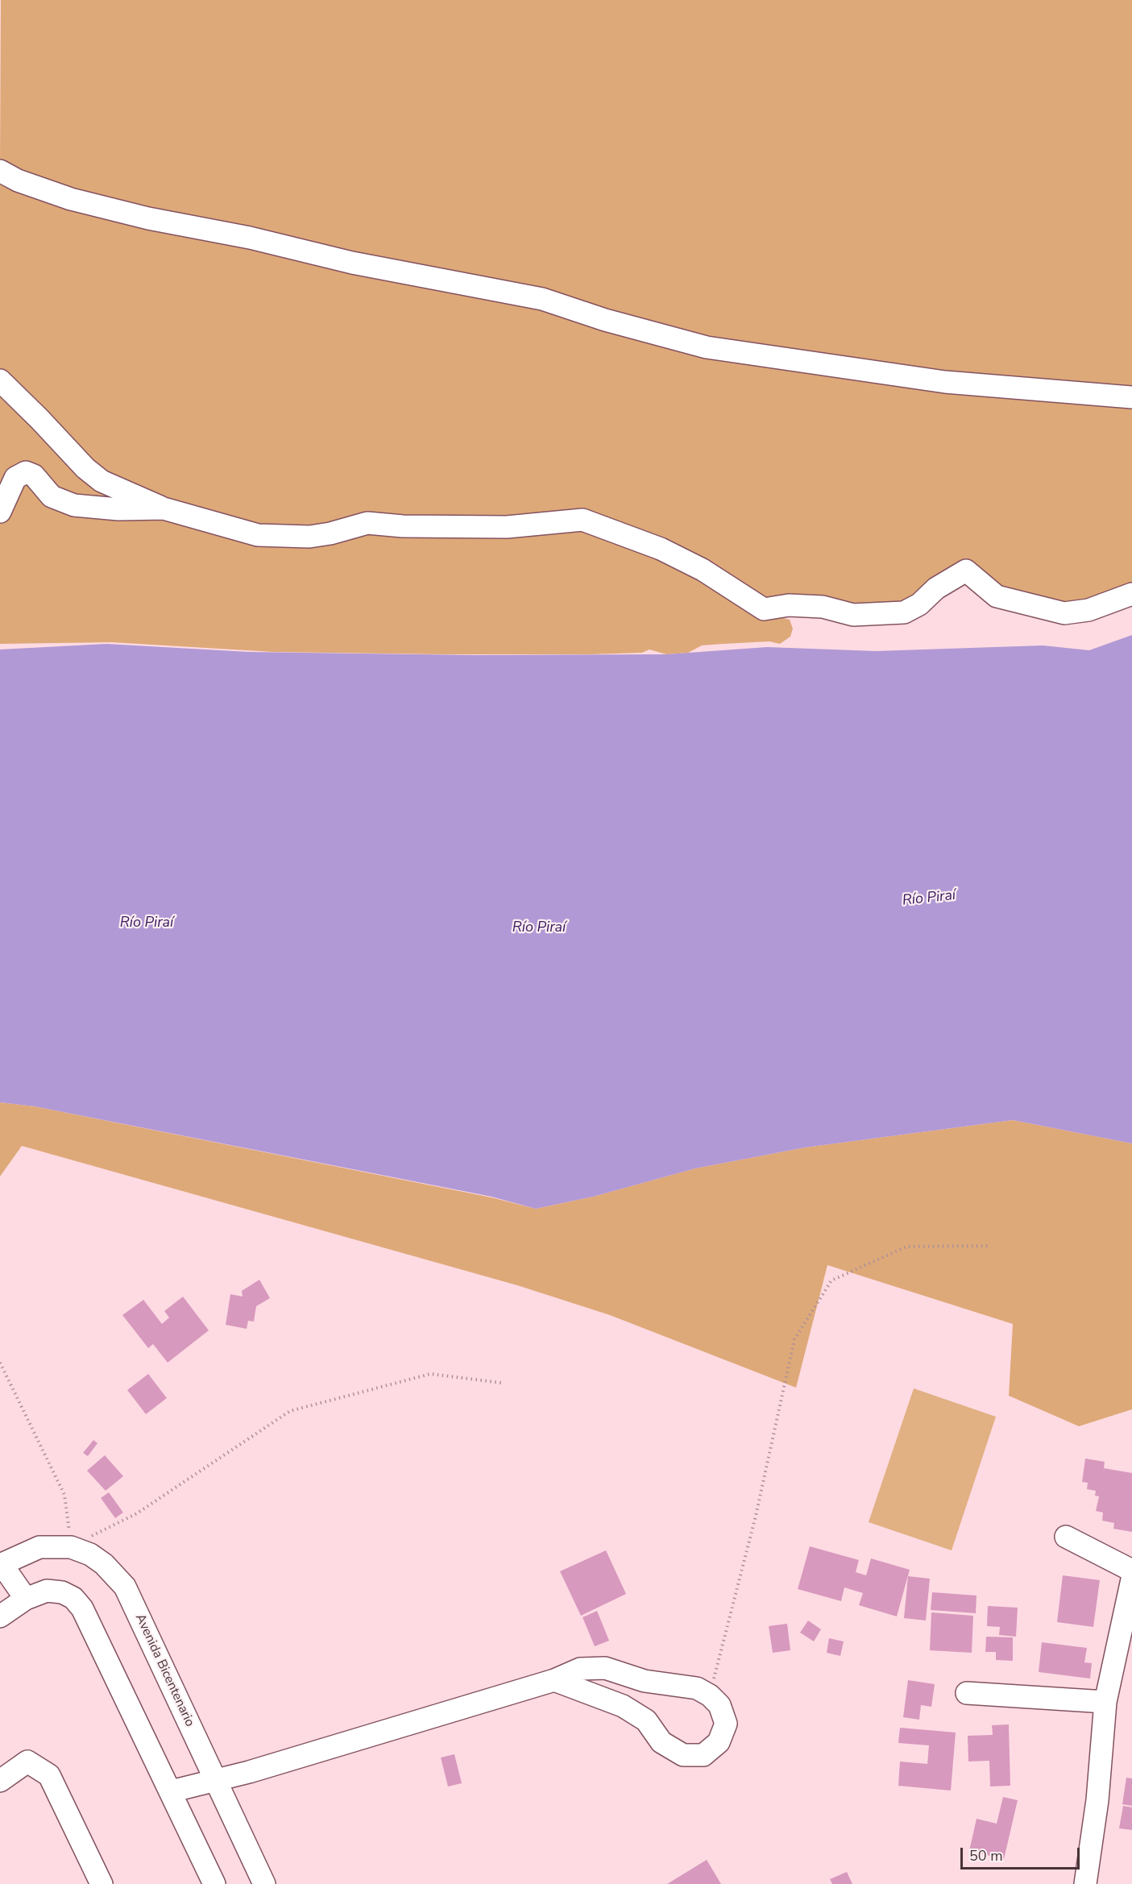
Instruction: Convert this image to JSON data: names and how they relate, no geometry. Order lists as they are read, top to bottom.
{
  "streets": {
    "street": ["Avenida Bicentenario"]
  },
  "water": ["Río Piraí"],
  "scale_bar": "50 m"
}
